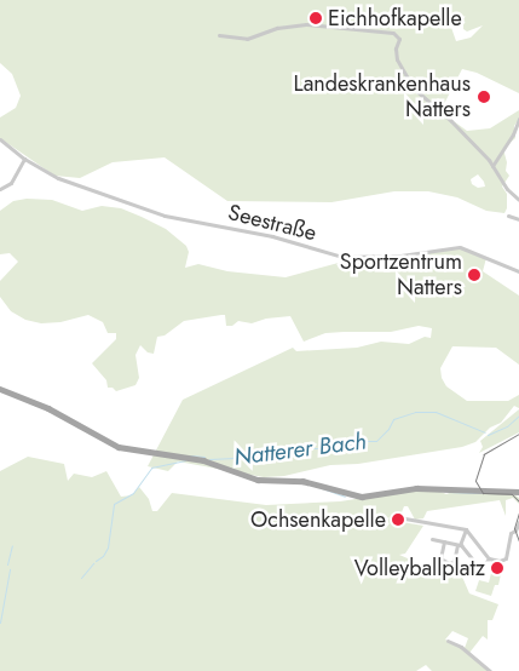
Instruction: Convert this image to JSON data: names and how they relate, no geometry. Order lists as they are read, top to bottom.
{
  "streets": {
    "street": ["Seestraße"]
  },
  "water": ["Natterer Bach"],
  "places": [
    "Eichhofkapelle",
    "Landeskrankenhaus Natters",
    "Sportzentrum Natters",
    "Ochsenkapelle",
    "Volleyballplatz"
  ]
}
